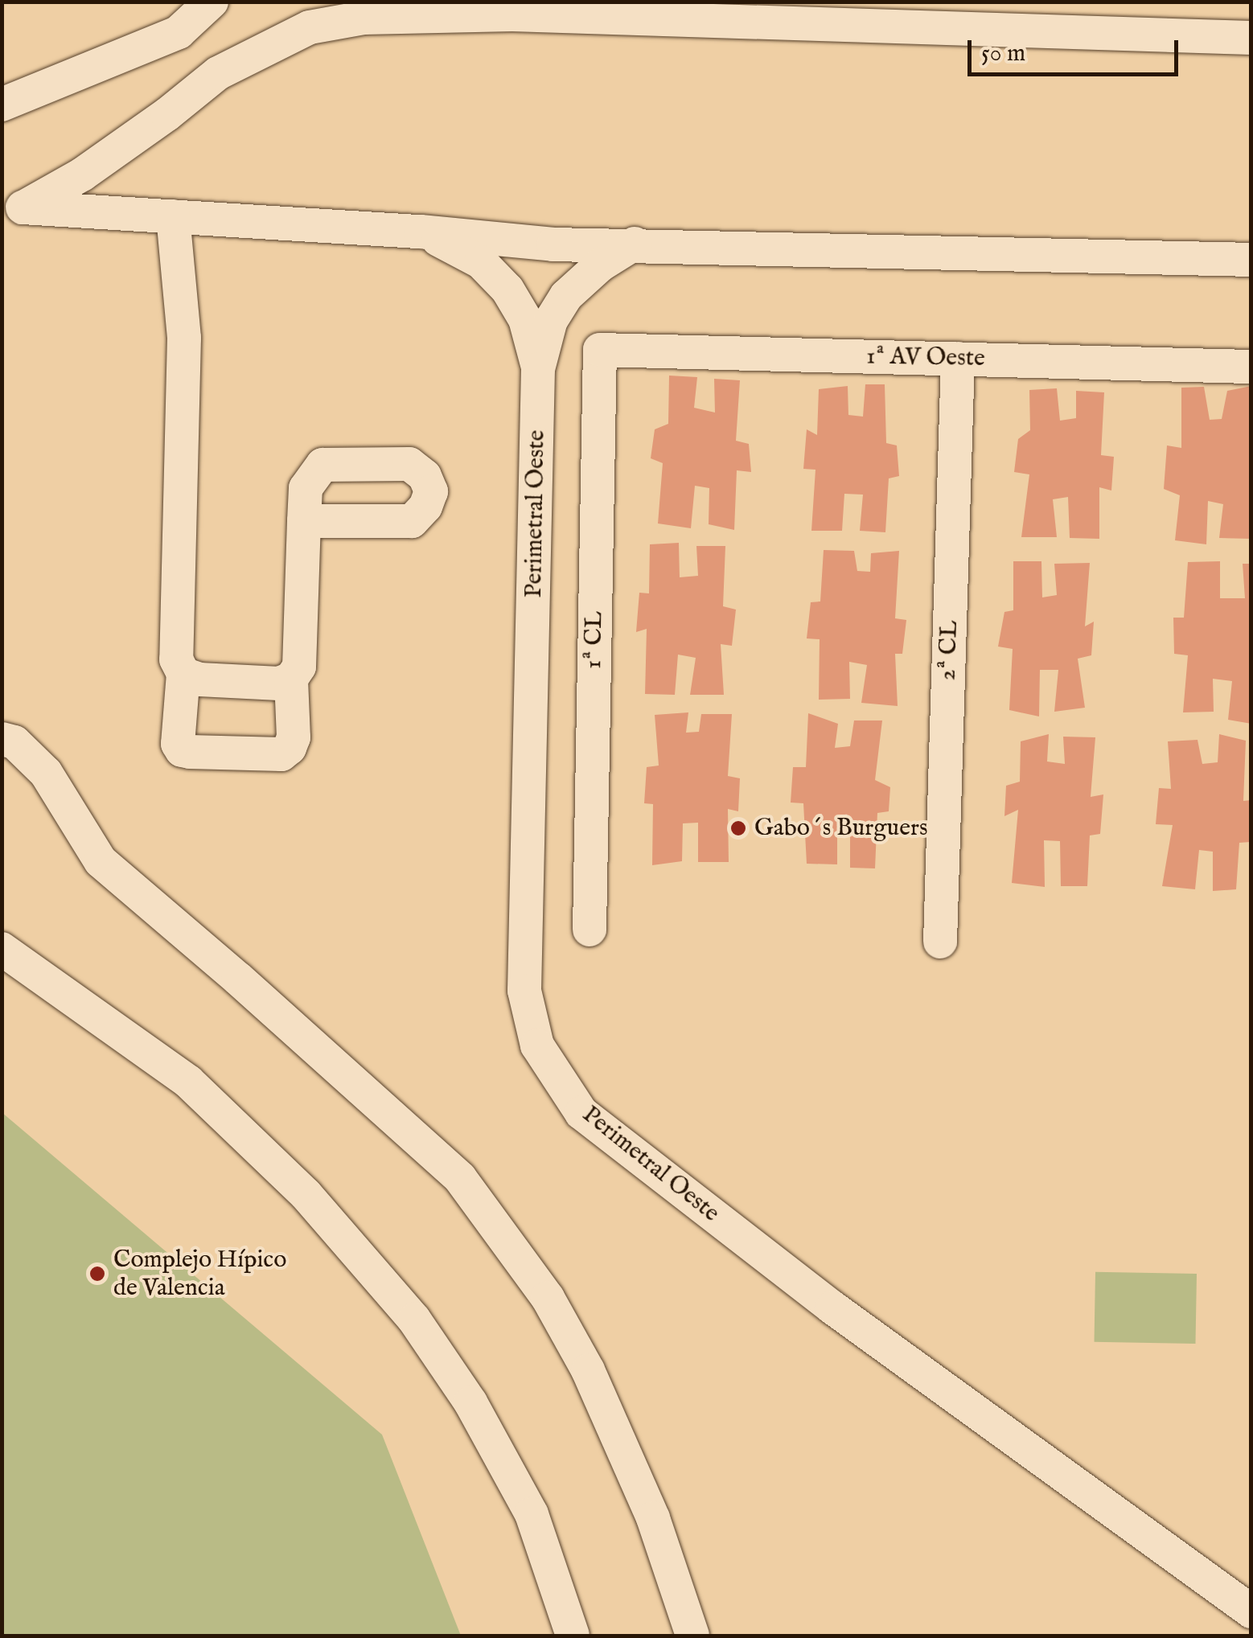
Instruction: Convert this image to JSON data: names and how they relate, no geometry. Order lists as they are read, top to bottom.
{
  "streets": {
    "street": [
      "1ª AV Oeste",
      "Perimetral Oeste",
      "1ª CL",
      "2ª CL"
    ]
  },
  "crossings": [
    ["1ª AV Oeste", "1ª CL"],
    ["1ª AV Oeste", "2ª CL"]
  ],
  "places": ["Gabo´s Burguers", "Complejo Hípico de Valencia"],
  "scale_bar": "50 m"
}
